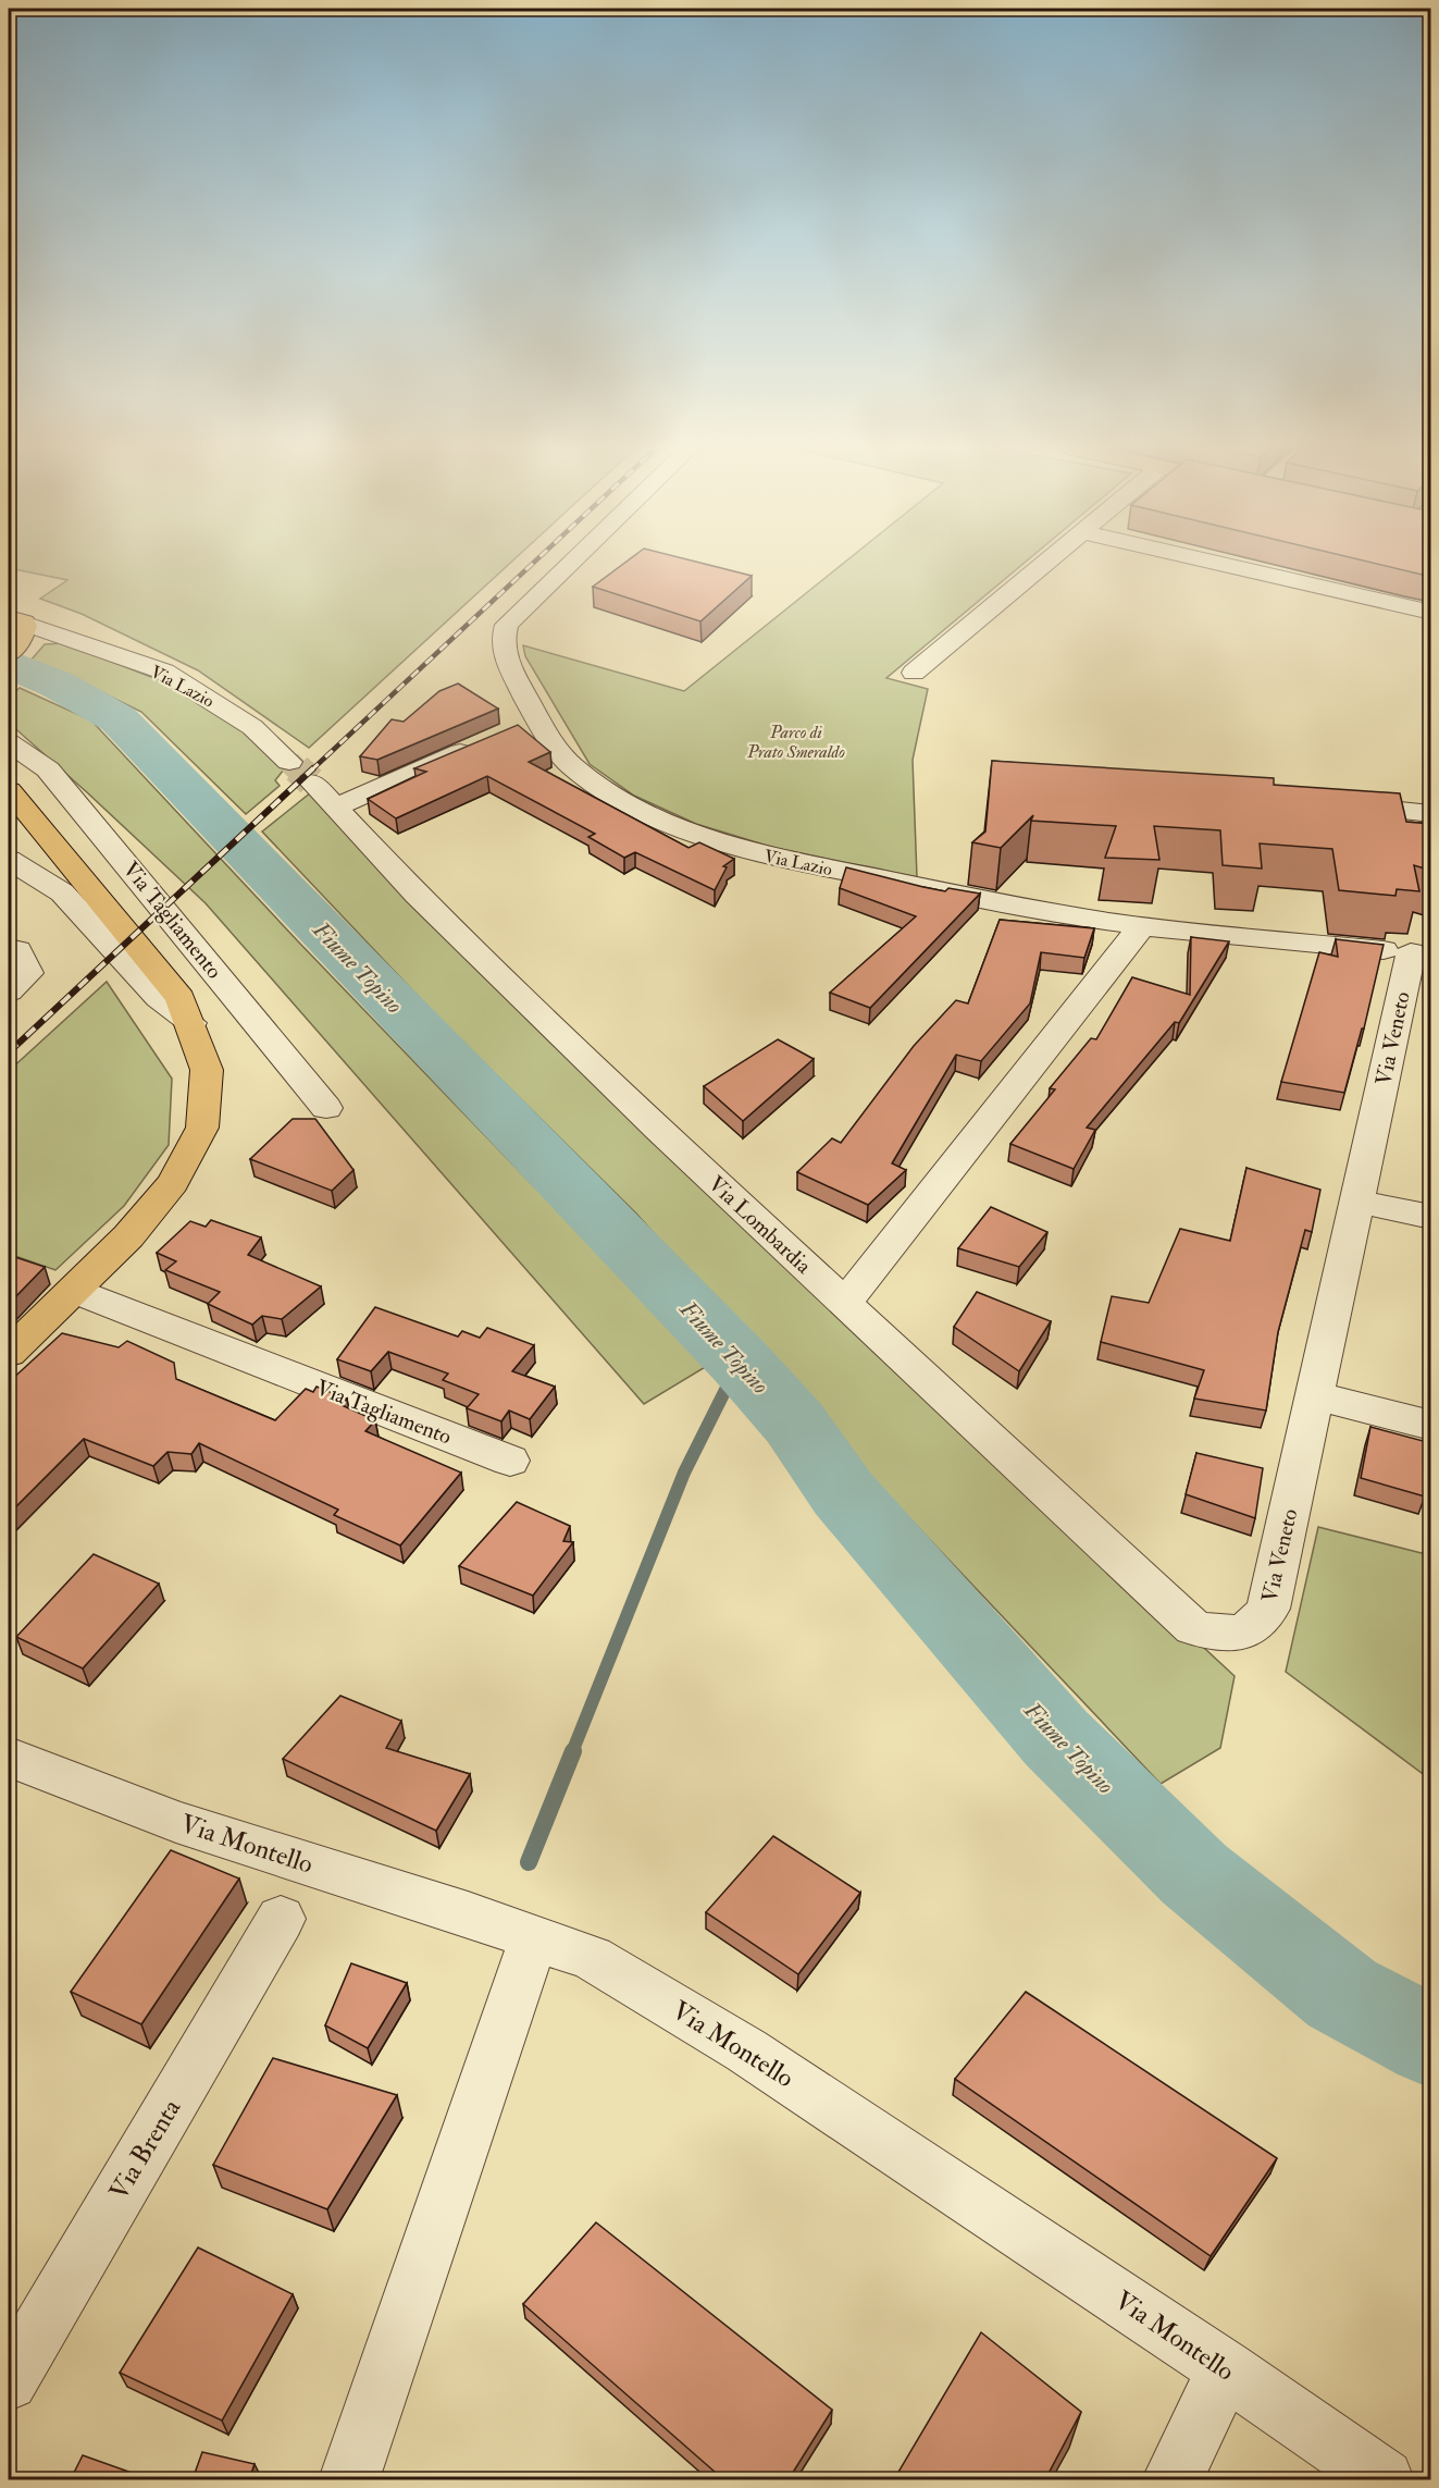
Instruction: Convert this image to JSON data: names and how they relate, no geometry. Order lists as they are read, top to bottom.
{
  "streets": {
    "main road": ["Via Tagliamento"],
    "street": [
      "Via Lazio",
      "Via Veneto",
      "Via Lombardia",
      "Via Montello",
      "Via Brenta"
    ]
  },
  "crossings": [
    ["Via Lazio", "Via Veneto"],
    ["Via Veneto", "Via Lombardia"]
  ],
  "water": ["Fiume Topino"],
  "parks": ["Parco di Prato Smeraldo"]
}
